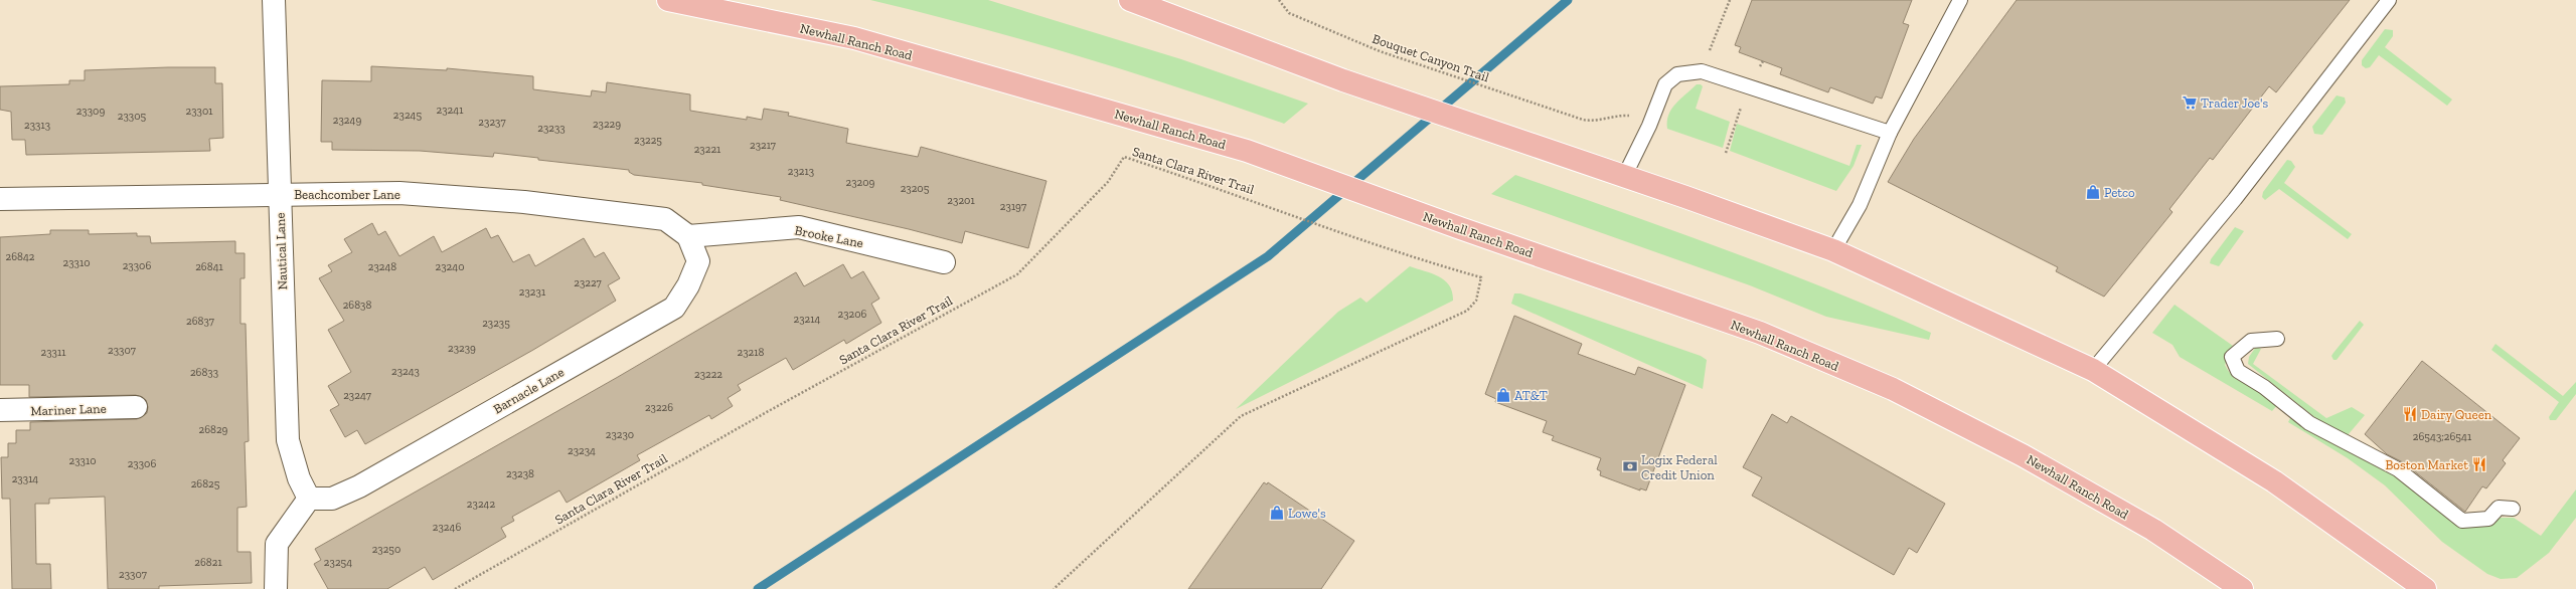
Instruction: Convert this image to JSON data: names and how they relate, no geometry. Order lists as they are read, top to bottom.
{
  "streets": {
    "main road": ["Newhall Ranch Road"],
    "street": [
      "Beachcomber Lane",
      "Brooke Lane",
      "Nautical Lane",
      "Barnacle Lane",
      "Mariner Lane"
    ],
    "path": ["Bouquet Canyon Trail", "Santa Clara River Trail"]
  },
  "crossings": [
    ["Beachcomber Lane", "Brooke Lane"],
    ["Beachcomber Lane", "Nautical Lane"],
    ["Beachcomber Lane", "Barnacle Lane"],
    ["Brooke Lane", "Barnacle Lane"],
    ["Nautical Lane", "Barnacle Lane"]
  ],
  "places": {
    "supermarket": ["Trader Joe's"],
    "shop": ["Petco", "AT&T", "Lowe's"],
    "restaurant": ["Dairy Queen", "Boston Market"],
    "bank": ["Logix Federal Credit Union"]
  },
  "house_numbers": [
    "23241",
    "23309",
    "23301",
    "23245",
    "23305",
    "23249",
    "23237",
    "23229",
    "23313",
    "23233",
    "23225",
    "23217",
    "23221",
    "23213",
    "23209",
    "23205",
    "23201",
    "23197",
    "26842",
    "23310",
    "23306",
    "26841",
    "23248",
    "23240",
    "23227",
    "23231",
    "26838",
    "23206",
    "23214",
    "26837",
    "23235",
    "23239",
    "23307",
    "23311",
    "23218",
    "23243",
    "26833",
    "23222",
    "23247",
    "23226",
    "26829",
    "23230",
    "26543;26541",
    "23234",
    "23310",
    "23306",
    "23238",
    "23314",
    "26825",
    "23242",
    "23246",
    "23250",
    "26821",
    "23254",
    "23307"
  ]
}
